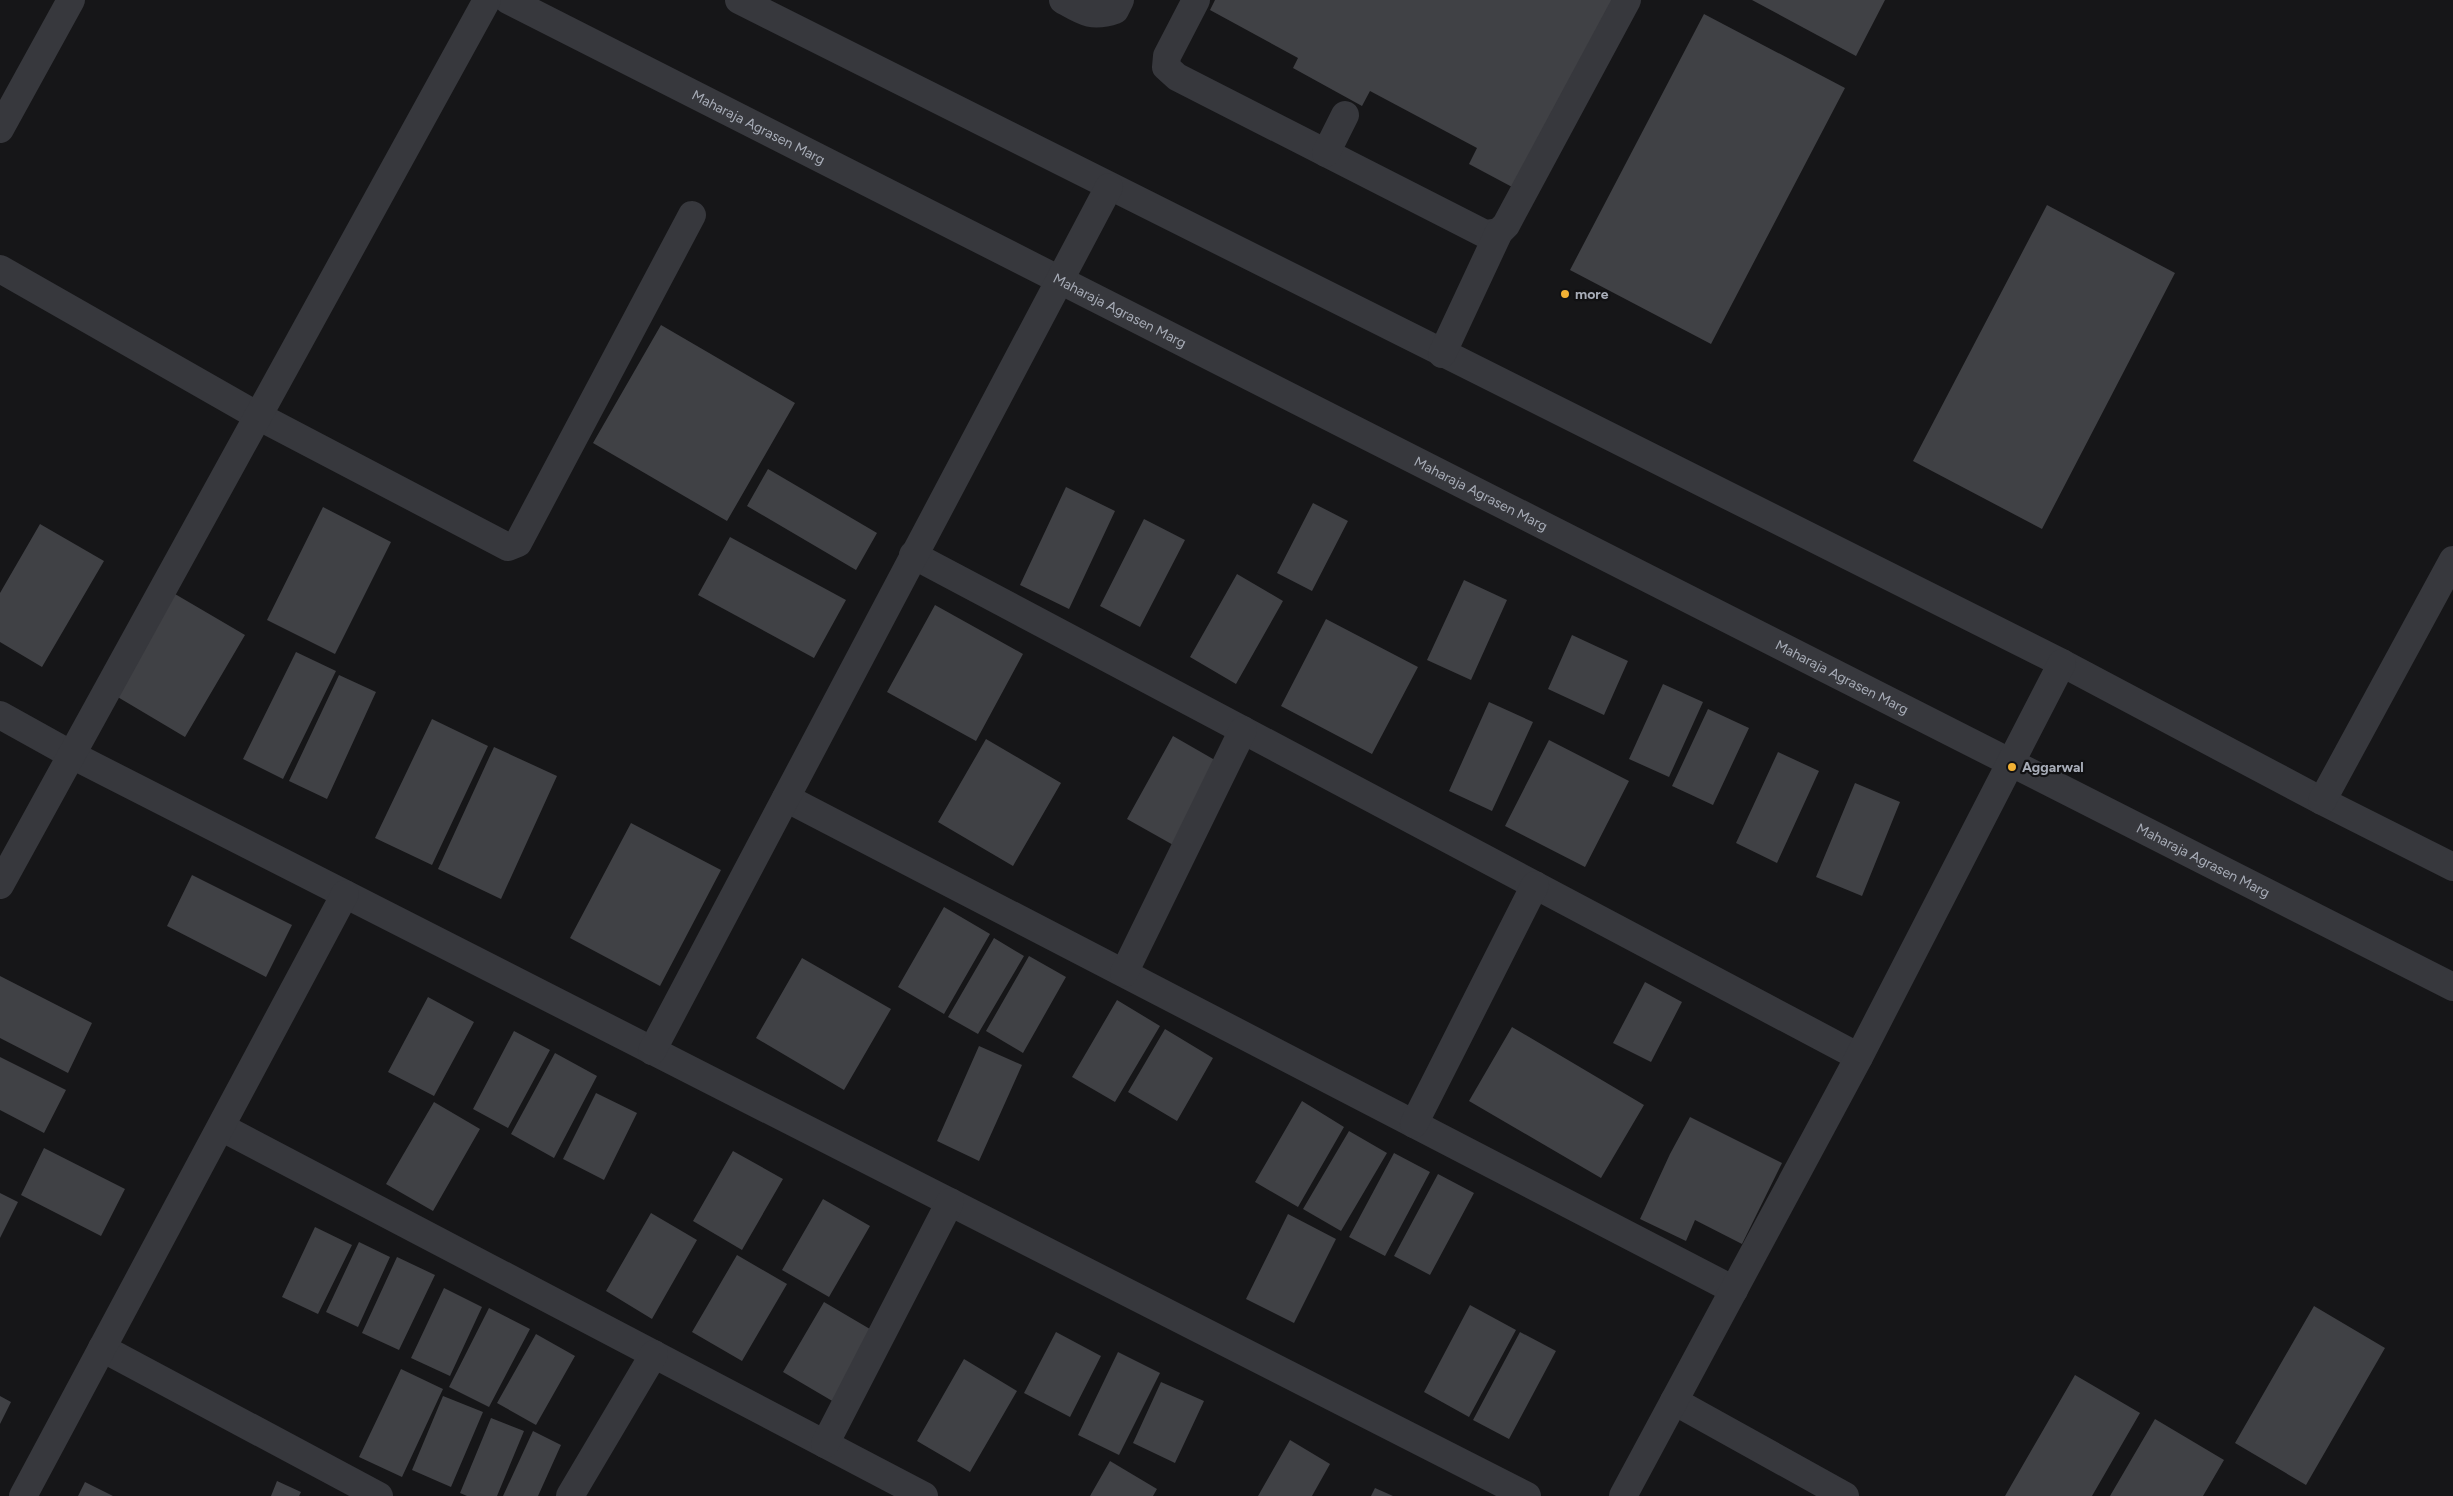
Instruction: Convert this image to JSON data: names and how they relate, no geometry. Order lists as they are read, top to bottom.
{
  "streets": {
    "street": ["Maharaja Agrasen Marg"]
  },
  "places": ["more", "Aggarwal"]
}
